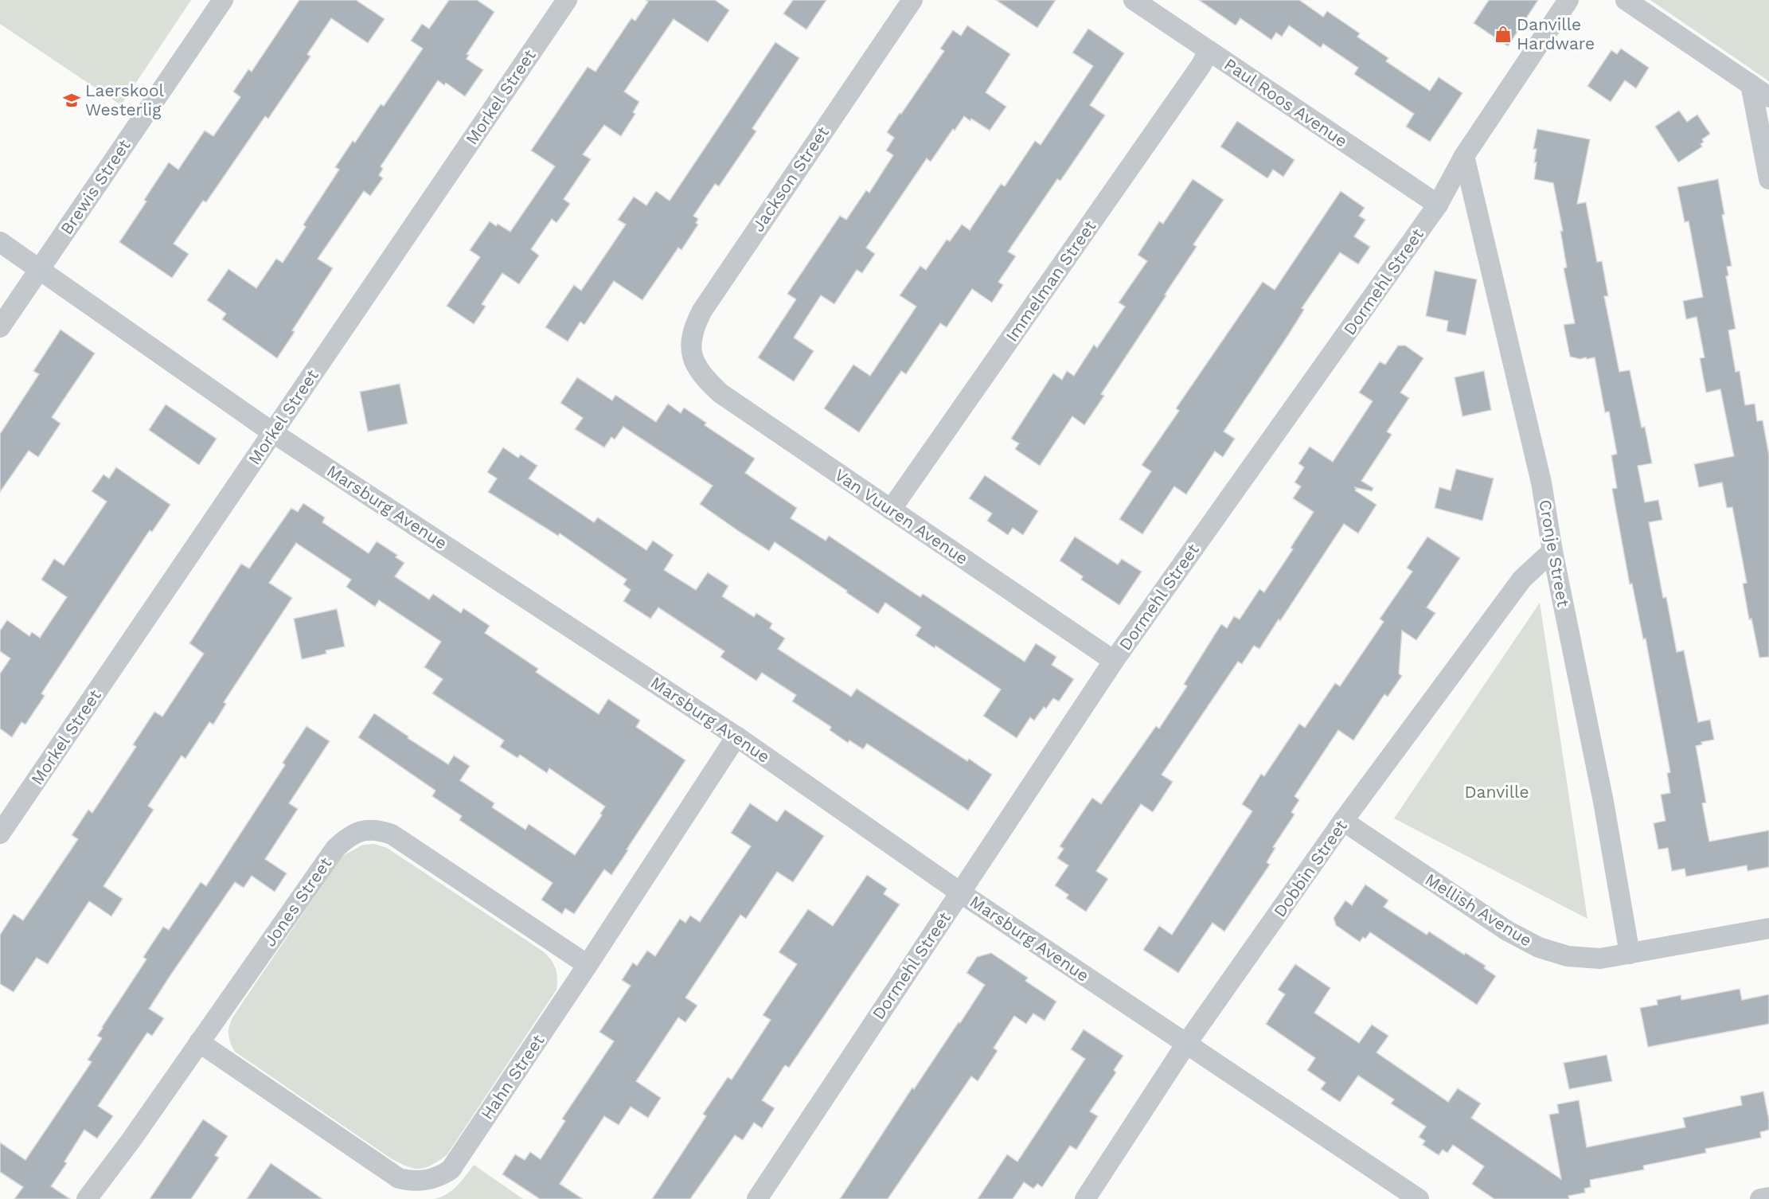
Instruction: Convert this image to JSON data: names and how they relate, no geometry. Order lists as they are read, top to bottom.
{
  "streets": {
    "street": [
      "Morkel Street",
      "Paul Roos Avenue",
      "Jackson Street",
      "Brewis Street",
      "Immelman Street",
      "Dormehl Street",
      "Marsburg Avenue",
      "Van Vuuren Avenue",
      "Cronje Street",
      "Dobbin Street",
      "Jones Street",
      "Mellish Avenue",
      "Hahn Street"
    ]
  },
  "crossings": [
    ["Morkel Street", "Marsburg Avenue"],
    ["Paul Roos Avenue", "Immelman Street"],
    ["Paul Roos Avenue", "Dormehl Street"],
    ["Jackson Street", "Van Vuuren Avenue"],
    ["Brewis Street", "Marsburg Avenue"],
    ["Immelman Street", "Van Vuuren Avenue"],
    ["Dormehl Street", "Marsburg Avenue"],
    ["Dormehl Street", "Van Vuuren Avenue"],
    ["Dormehl Street", "Cronje Street"],
    ["Marsburg Avenue", "Dobbin Street"],
    ["Marsburg Avenue", "Hahn Street"],
    ["Cronje Street", "Dobbin Street"],
    ["Cronje Street", "Mellish Avenue"],
    ["Dobbin Street", "Mellish Avenue"],
    ["Jones Street", "Hahn Street"]
  ],
  "parks": ["Danville"],
  "places": {
    "shop": ["Danville Hardware"],
    "school or university": ["Laerskool Westerlig"]
  }
}
